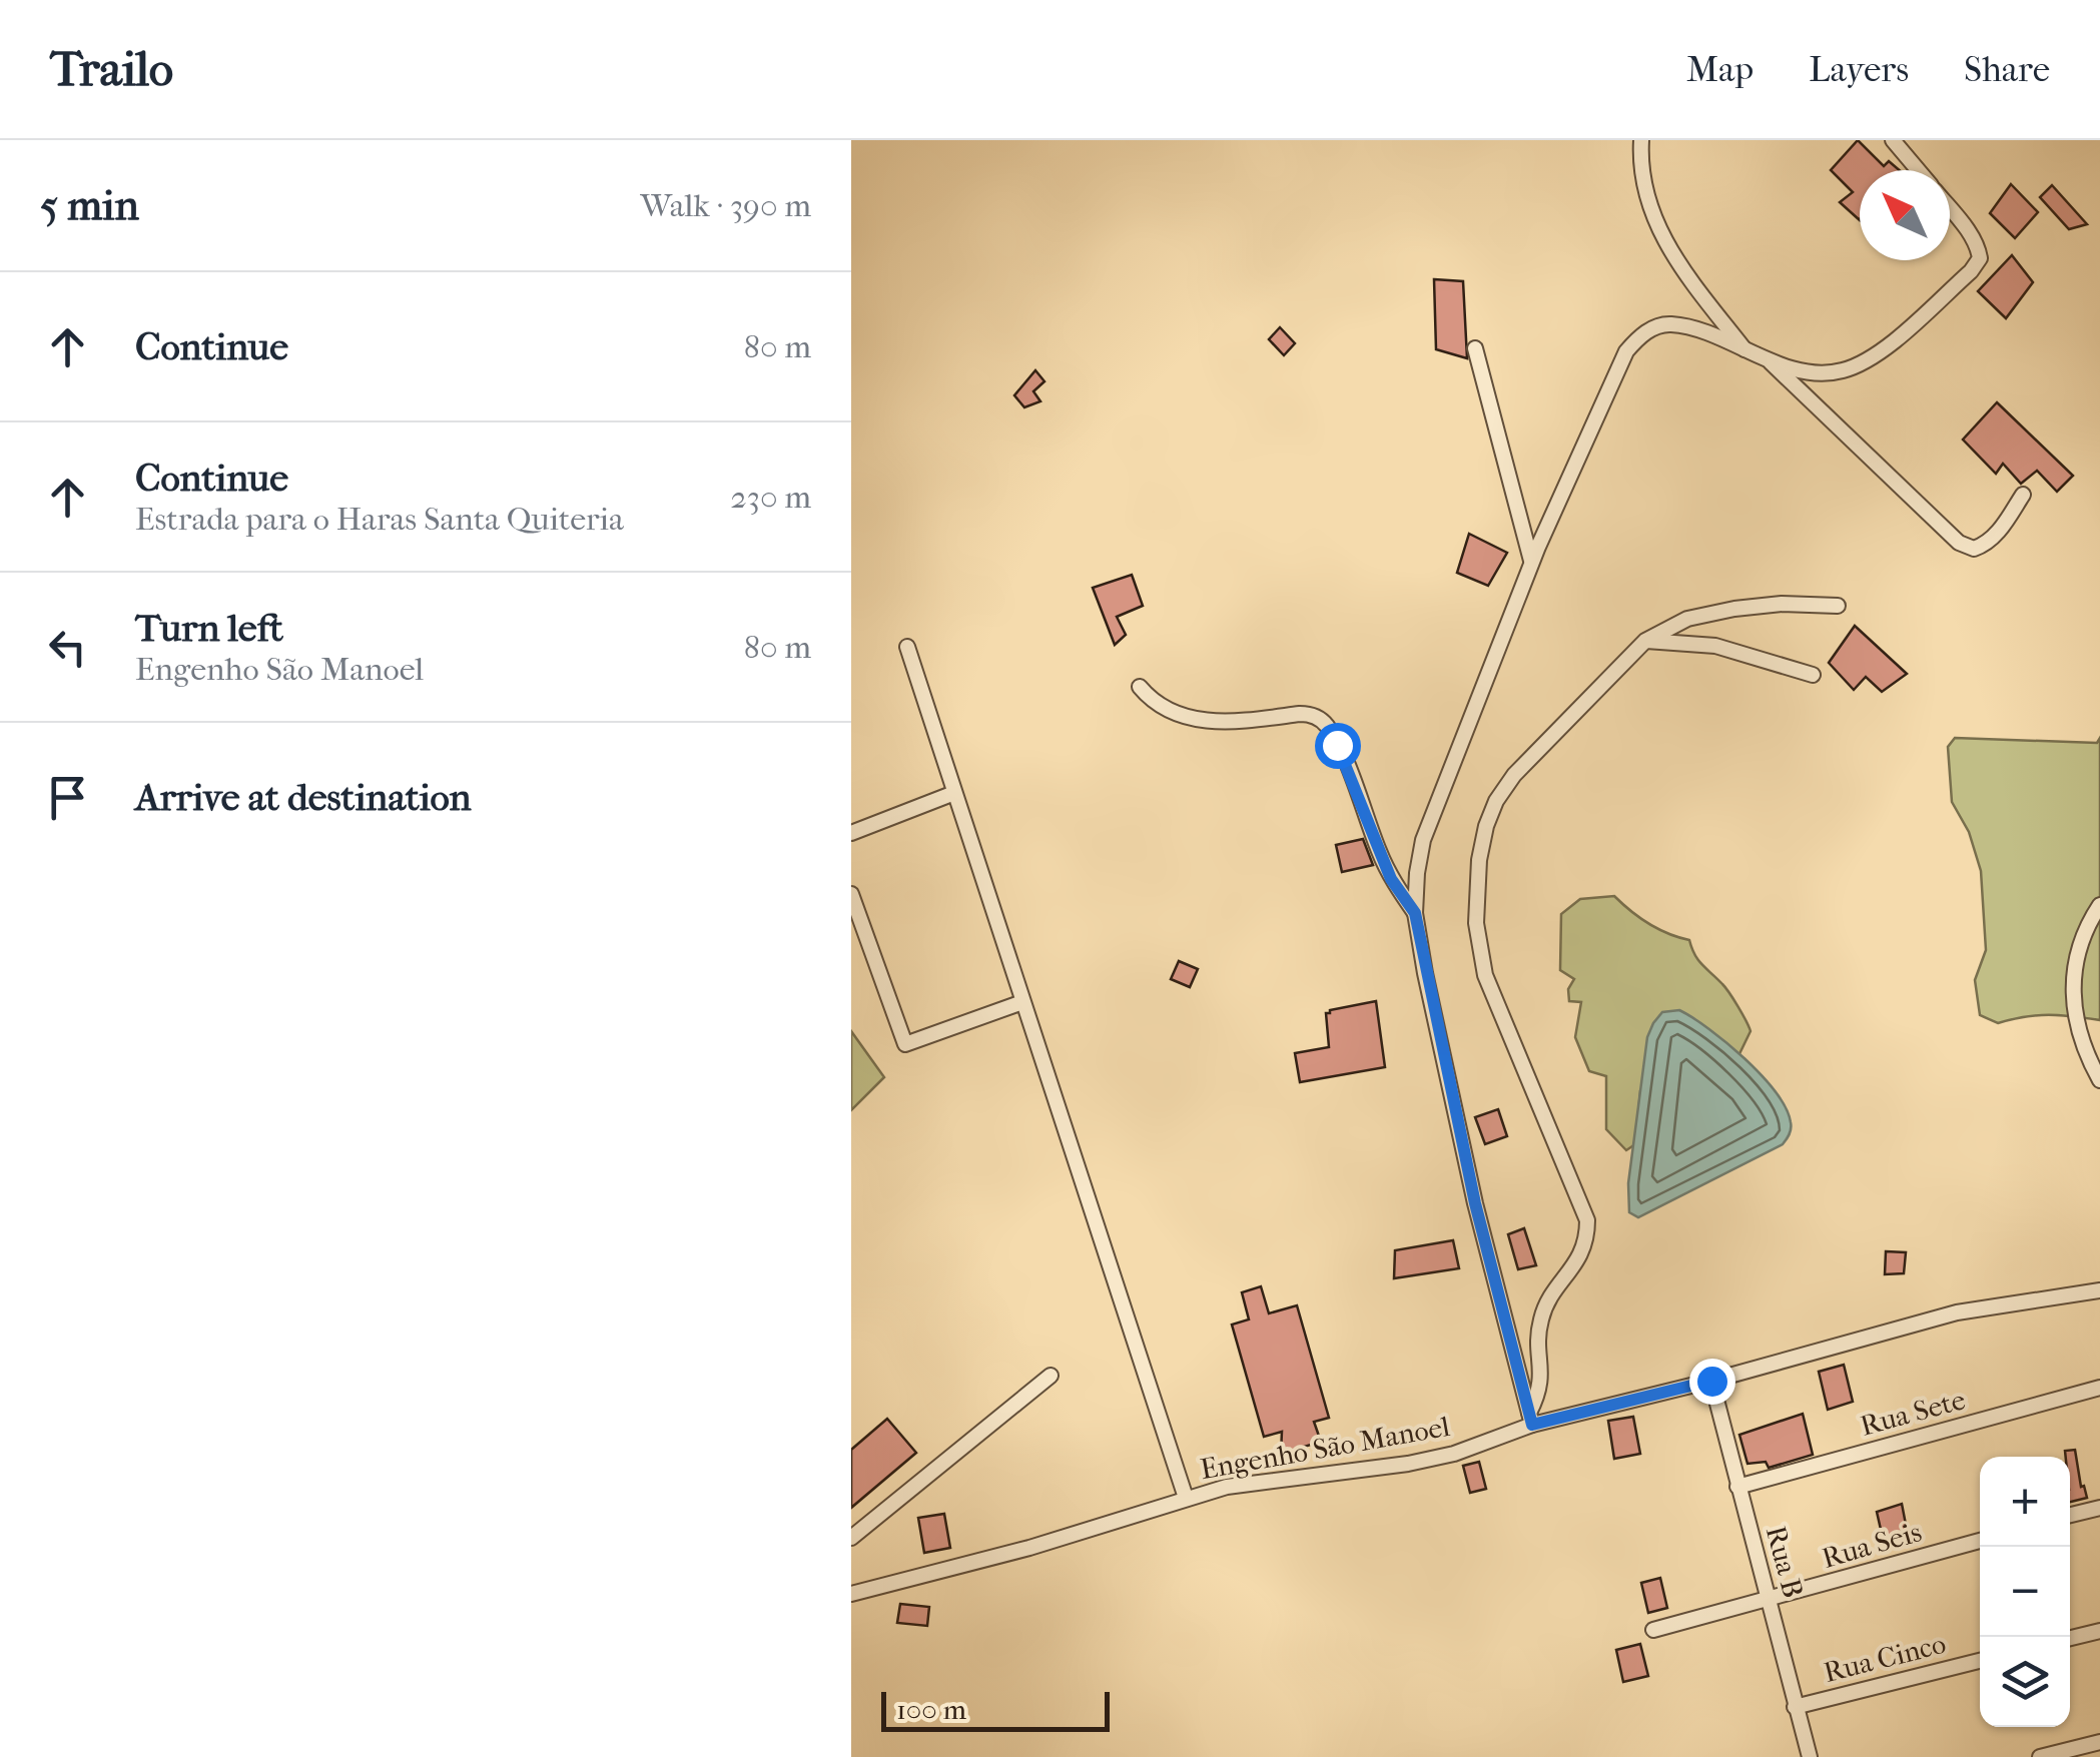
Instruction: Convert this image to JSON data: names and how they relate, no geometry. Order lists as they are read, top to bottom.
{
  "streets": {
    "street": [
      "Rua Sete",
      "Engenho São Manoel",
      "Rua Seis",
      "Rua B",
      "Rua Cinco"
    ]
  },
  "crossings": [
    ["Rua Sete", "Rua B"],
    ["Engenho São Manoel", "Rua B"],
    ["Rua Seis", "Rua B"],
    ["Rua B", "Rua Cinco"]
  ],
  "scale_bar": "100 m",
  "north": "top left",
  "page": {
    "header": "Trailo",
    "nav": ["Map", "Layers", "Share"],
    "heading": ["5 min", "Walk · 390 m"],
    "list": [
      ["Continue", "80 m"],
      ["Continue", "Estrada para o Haras Santa Quiteria", "230 m"],
      ["Turn left", "Engenho São Manoel", "80 m"],
      "Arrive at destination"
    ],
    "map_buttons": ["+", "−"],
    "scale": "100 m"
  }
}
